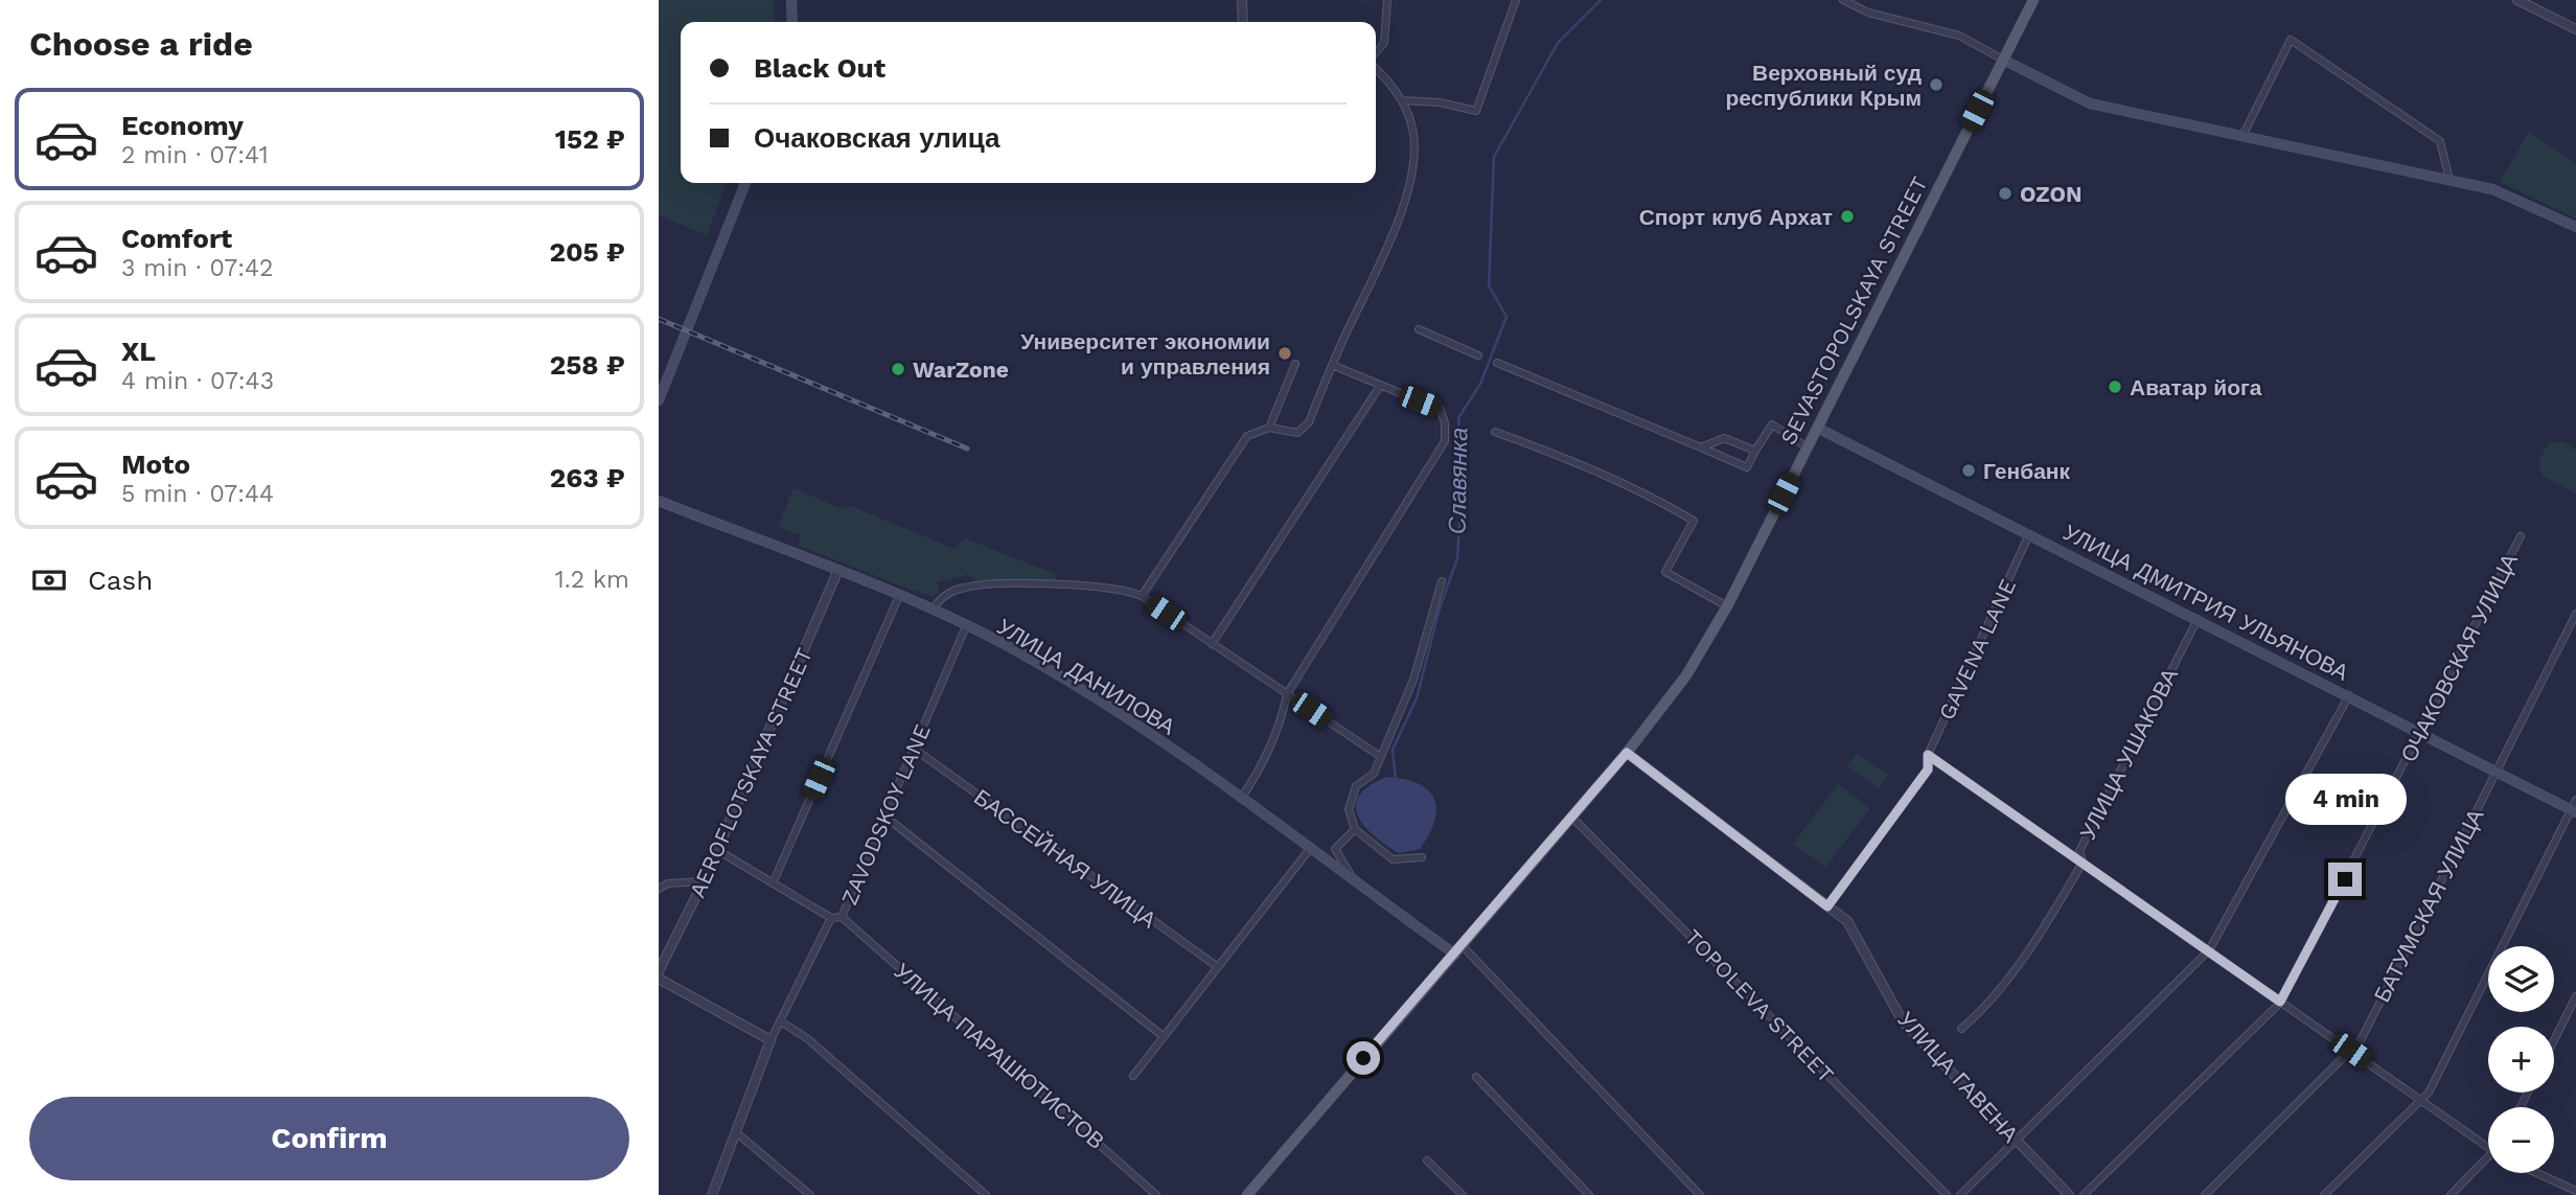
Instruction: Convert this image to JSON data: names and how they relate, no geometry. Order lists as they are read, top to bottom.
{
  "streets": {
    "main road": ["SEVASTOPOLSKAYA STREET", "УЛИЦА ДМИТРИЯ УЛЬЯНОВА", "УЛИЦА ДАНИЛОВА"],
    "street": [
      "GAVENA LANE",
      "ОЧАКОВСКАЯ УЛИЦА",
      "УЛИЦА УШАКОВА",
      "AEROFLOTSKAYA STREET",
      "ZAVODSKOY LANE",
      "БАССЕЙНАЯ УЛИЦА",
      "БАТУМСКАЯ УЛИЦА",
      "TOPOLEVA STREET",
      "УЛИЦА ПАРАШЮТИСТОВ",
      "УЛИЦА ГАВЕНА"
    ]
  },
  "crossings": [
    ["SEVASTOPOLSKAYA STREET", "УЛИЦА ДМИТРИЯ УЛЬЯНОВА"],
    ["SEVASTOPOLSKAYA STREET", "УЛИЦА ДАНИЛОВА"],
    ["SEVASTOPOLSKAYA STREET", "TOPOLEVA STREET"],
    ["SEVASTOPOLSKAYA STREET", "УЛИЦА ГАВЕНА"],
    ["УЛИЦА ДМИТРИЯ УЛЬЯНОВА", "GAVENA LANE"],
    ["УЛИЦА ДМИТРИЯ УЛЬЯНОВА", "ОЧАКОВСКАЯ УЛИЦА"],
    ["УЛИЦА ДМИТРИЯ УЛЬЯНОВА", "УЛИЦА УШАКОВА"],
    ["УЛИЦА ДМИТРИЯ УЛЬЯНОВА", "БАТУМСКАЯ УЛИЦА"],
    ["GAVENA LANE", "УЛИЦА ГАВЕНА"],
    ["УЛИЦА ДАНИЛОВА", "AEROFLOTSKAYA STREET"],
    ["УЛИЦА ДАНИЛОВА", "ZAVODSKOY LANE"],
    ["ZAVODSKOY LANE", "БАССЕЙНАЯ УЛИЦА"],
    ["ZAVODSKOY LANE", "УЛИЦА ПАРАШЮТИСТОВ"]
  ],
  "water": ["Славянка"],
  "places": [
    "Верховный суд республики Крым",
    "OZON",
    "Спорт клуб Архат",
    "Университет экономии и управления",
    "WarZone",
    "Аватар йога",
    "Генбанк"
  ],
  "page": {
    "heading": "Choose a ride",
    "banner": ["Black Out", "Очаковская улица"],
    "list": [
      {
        "name": "Economy",
        "note": "2 min · 07:41",
        "value": "152 ₽"
      },
      {
        "name": "Comfort",
        "note": "3 min · 07:42",
        "value": "205 ₽"
      },
      {
        "name": "XL",
        "note": "4 min · 07:43",
        "value": "258 ₽"
      },
      {
        "name": "Moto",
        "note": "5 min · 07:44",
        "value": "263 ₽"
      }
    ],
    "pay": ["Cash", "1.2 km"],
    "bubble": "4 min",
    "map_buttons": ["+", "−"],
    "buttons": "Confirm"
  }
}
